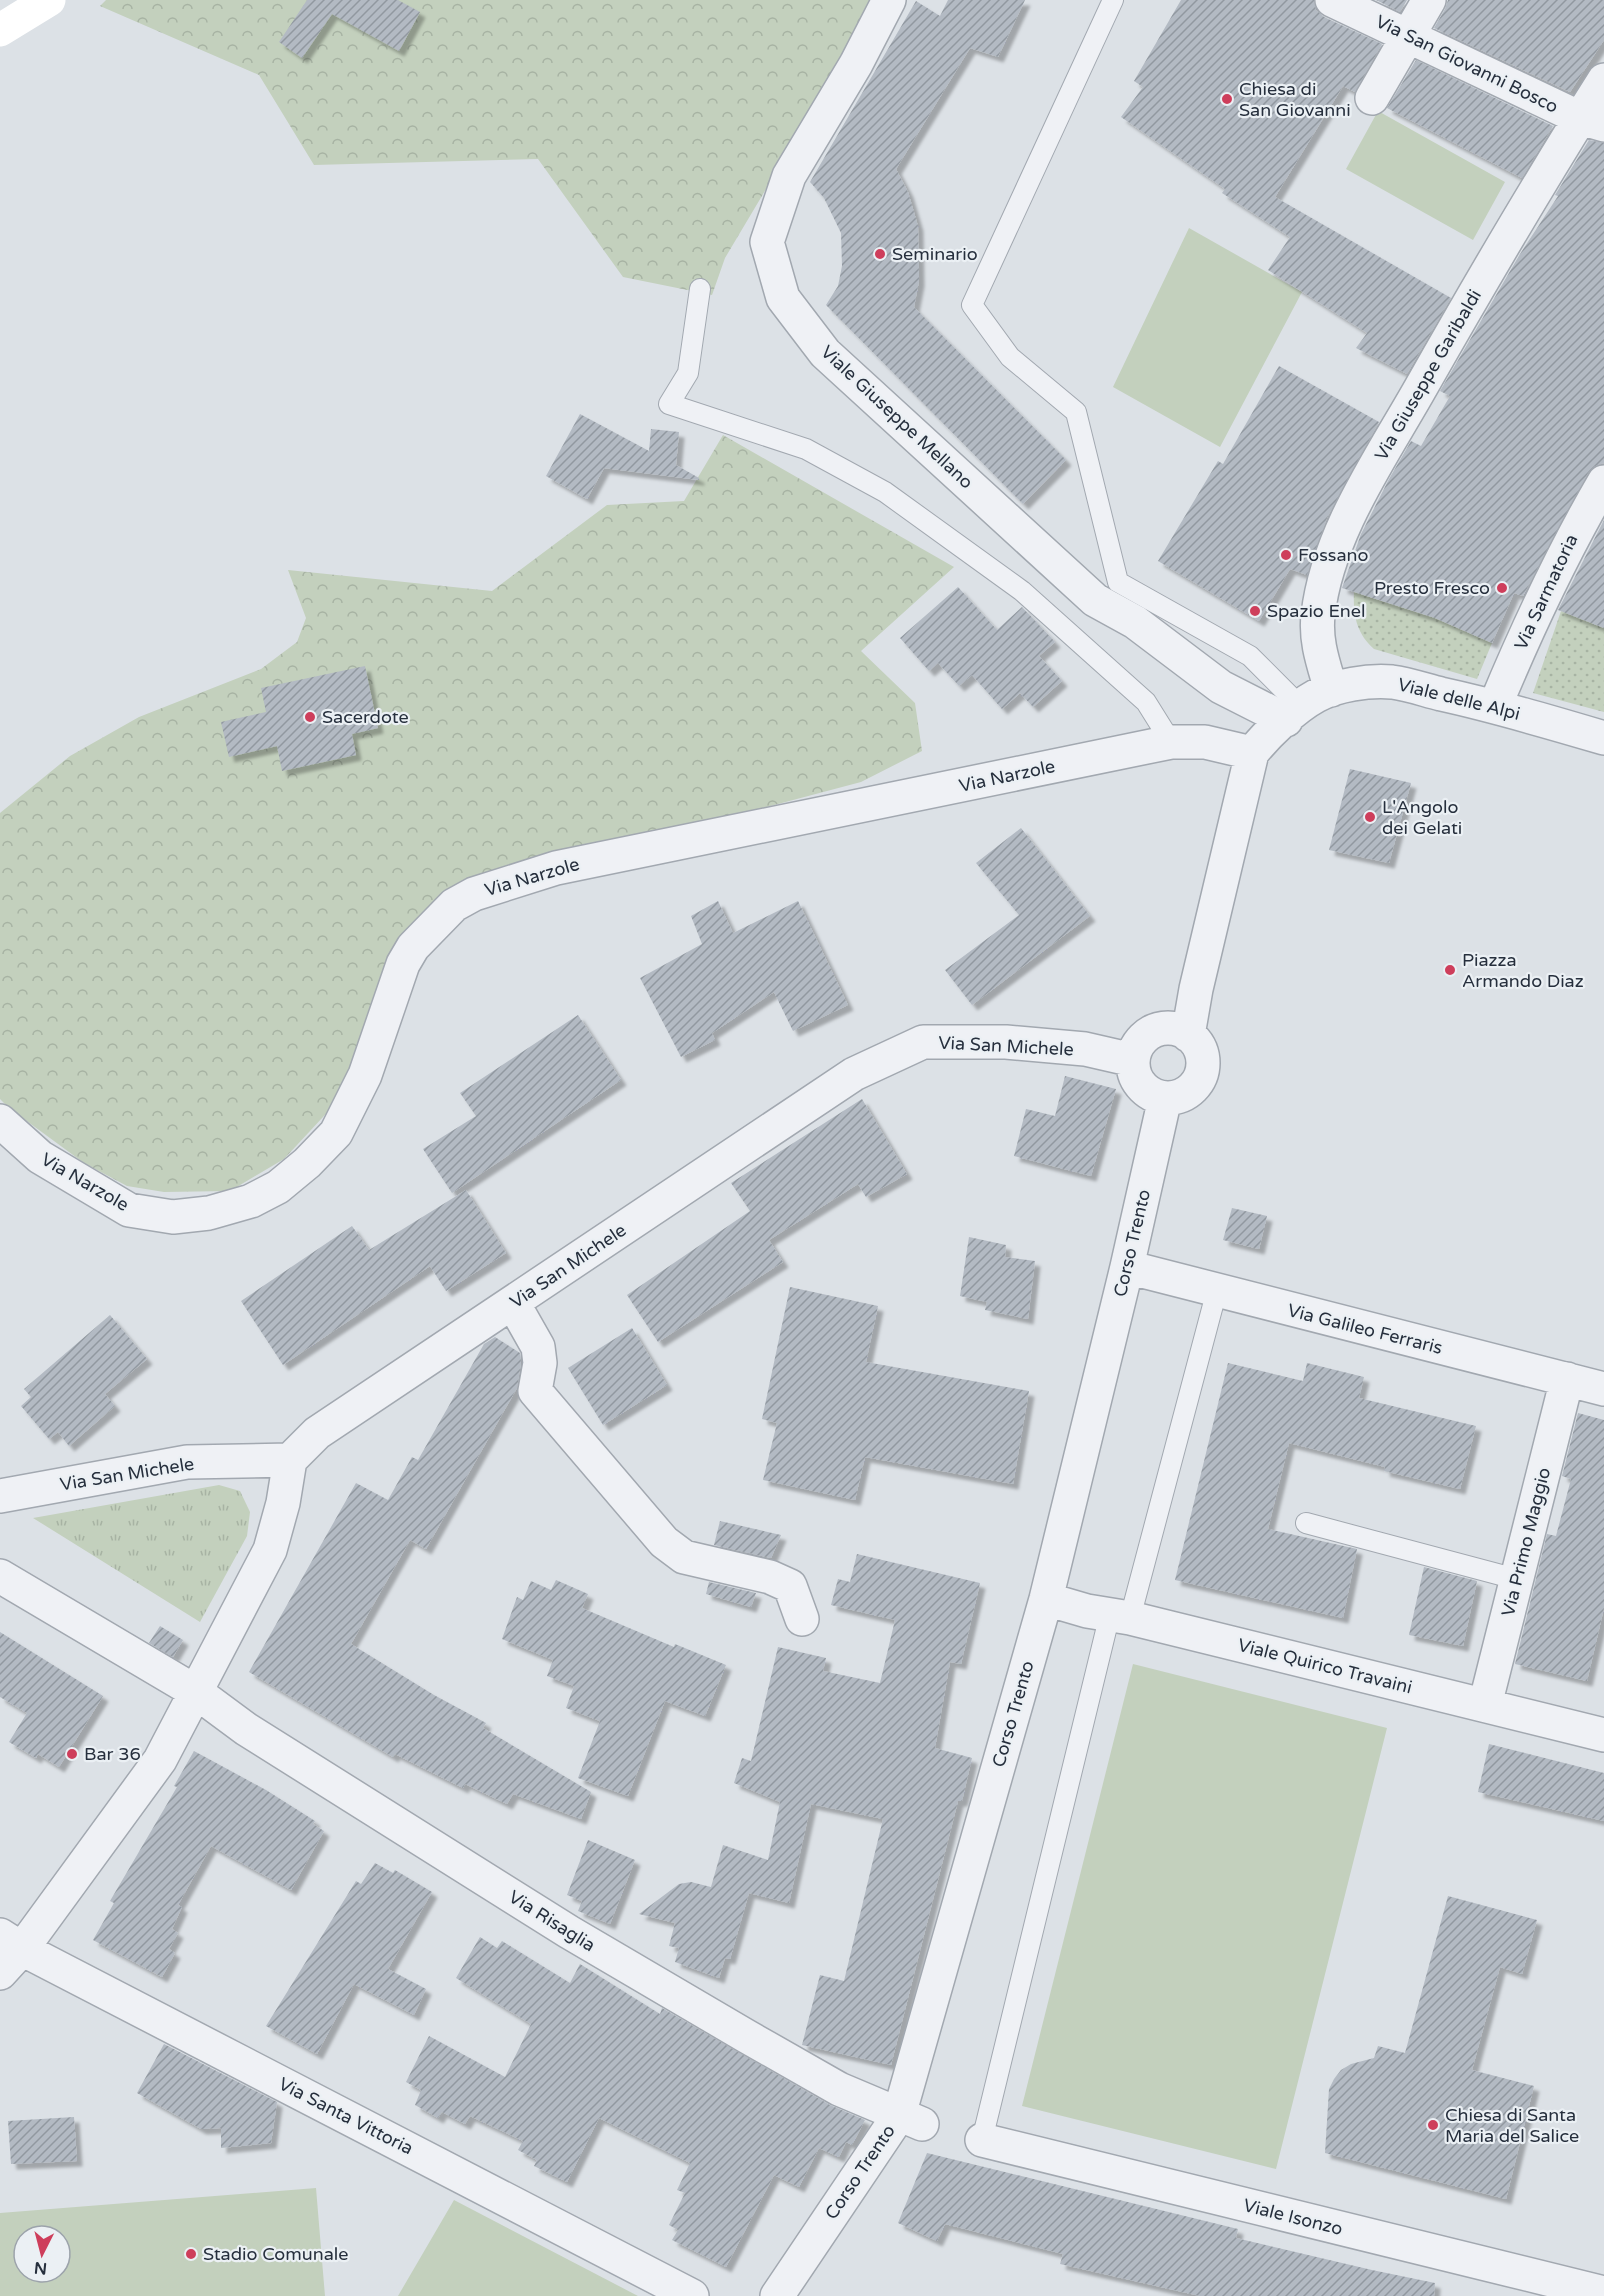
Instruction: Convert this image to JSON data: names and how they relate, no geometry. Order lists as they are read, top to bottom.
{
  "streets": {
    "street": [
      "Via San Giovanni Bosco",
      "Via Giuseppe Garibaldi",
      "Viale Giuseppe Mellano",
      "Via Sarmatoria",
      "Viale delle Alpi",
      "Via Narzole",
      "Via San Michele",
      "Corso Trento",
      "Via Galileo Ferraris",
      "Via Primo Maggio",
      "Viale Quirico Travaini",
      "Via Risaglia",
      "Via Santa Vittoria",
      "Viale Isonzo"
    ]
  },
  "crossings": [
    ["Via San Giovanni Bosco", "Via Giuseppe Garibaldi"],
    ["Via Giuseppe Garibaldi", "Viale delle Alpi"],
    ["Viale Giuseppe Mellano", "Viale delle Alpi"],
    ["Via Sarmatoria", "Viale delle Alpi"],
    ["Via San Michele", "Corso Trento"],
    ["Corso Trento", "Via Galileo Ferraris"],
    ["Corso Trento", "Viale Quirico Travaini"],
    ["Corso Trento", "Via Risaglia"],
    ["Via Galileo Ferraris", "Via Primo Maggio"],
    ["Via Primo Maggio", "Viale Quirico Travaini"]
  ],
  "places": [
    "Chiesa di San Giovanni",
    "Seminario",
    "Fossano",
    "Presto Fresco",
    "Spazio Enel",
    "Sacerdote",
    "L'Angolo dei Gelati",
    "Piazza Armando Diaz",
    "Bar 36",
    "Chiesa di Santa Maria del Salice",
    "Stadio Comunale"
  ],
  "north": "bottom"
}
